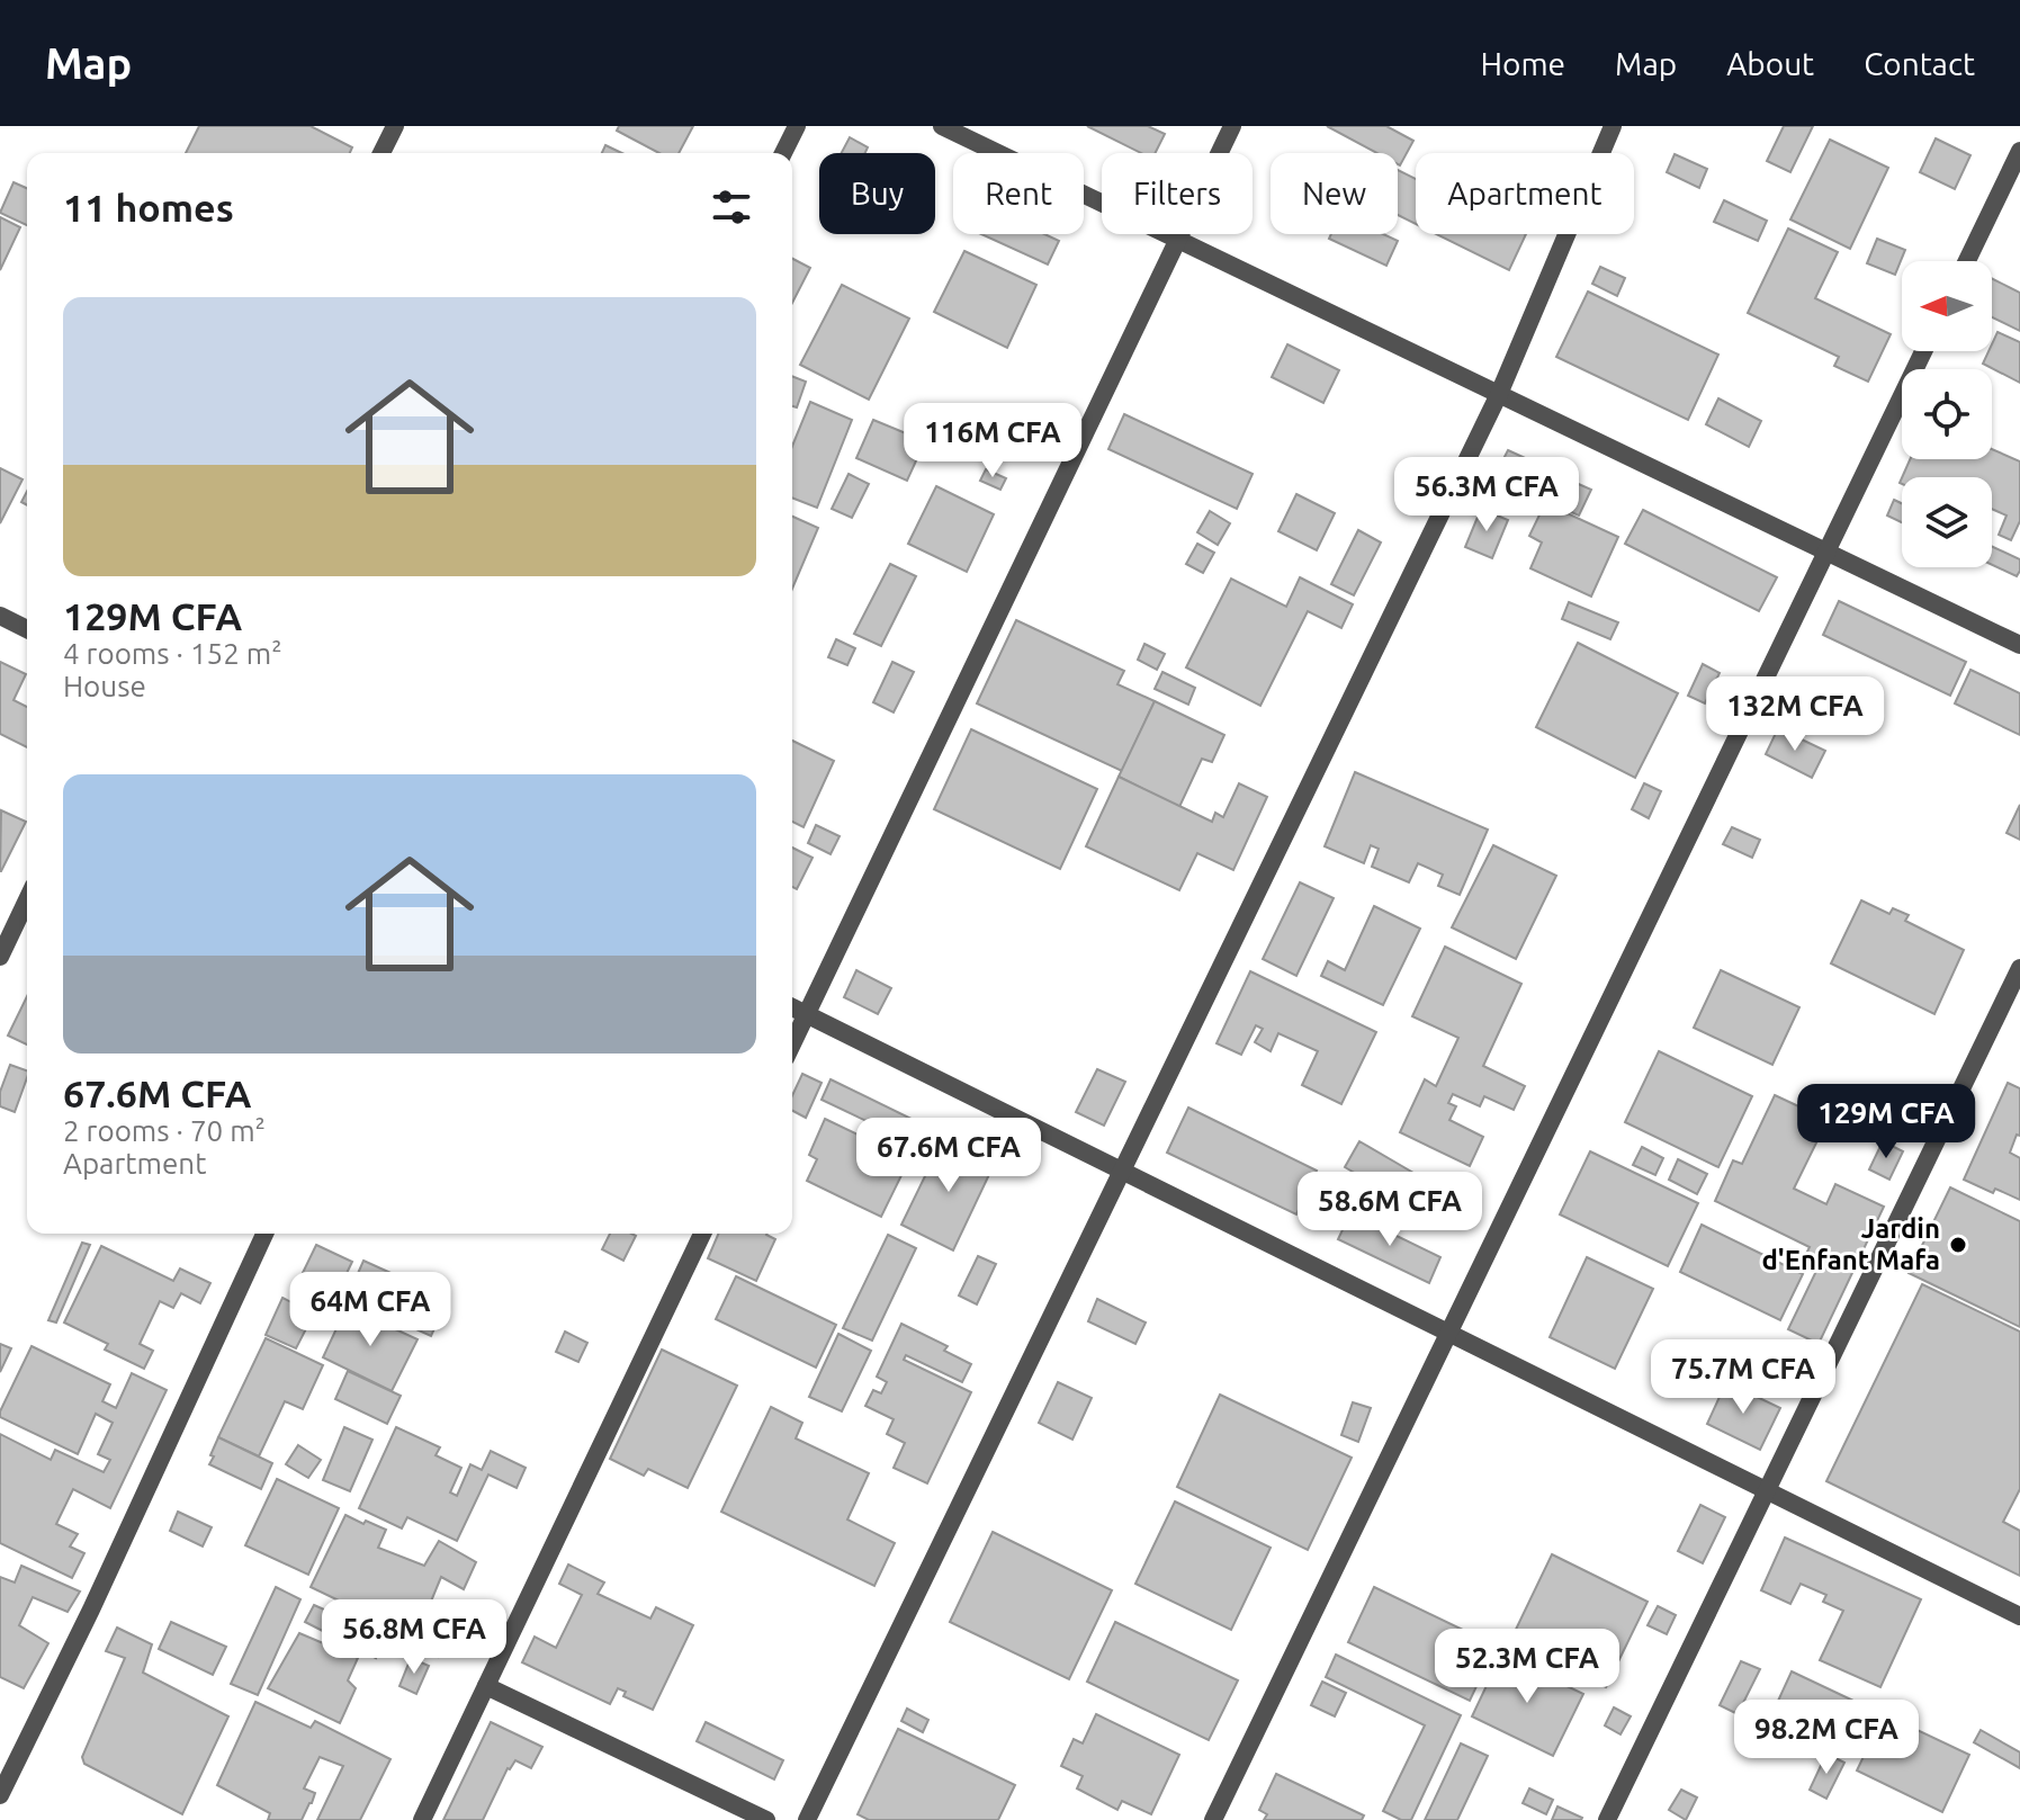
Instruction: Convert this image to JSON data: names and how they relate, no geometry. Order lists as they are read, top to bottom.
{
  "places": ["Jardin d'Enfant Mafa"],
  "north": "left",
  "page": {
    "header": "Map",
    "nav": [
      "Home",
      "Map",
      "About",
      "Contact"
    ],
    "chip": [
      "Buy",
      "Rent",
      "Filters",
      "New",
      "Apartment"
    ],
    "heading": "11 homes",
    "list": [
      {
        "name": "129M CFA",
        "note": "4 rooms · 152 m² · House"
      },
      {
        "name": "67.6M CFA",
        "note": "2 rooms · 70 m² · Apartment"
      }
    ],
    "price": [
      "116M CFA",
      "56.3M CFA",
      "132M CFA",
      "129M CFA",
      "67.6M CFA",
      "58.6M CFA",
      "64M CFA",
      "75.7M CFA",
      "56.8M CFA",
      "52.3M CFA",
      "98.2M CFA"
    ]
  }
}
